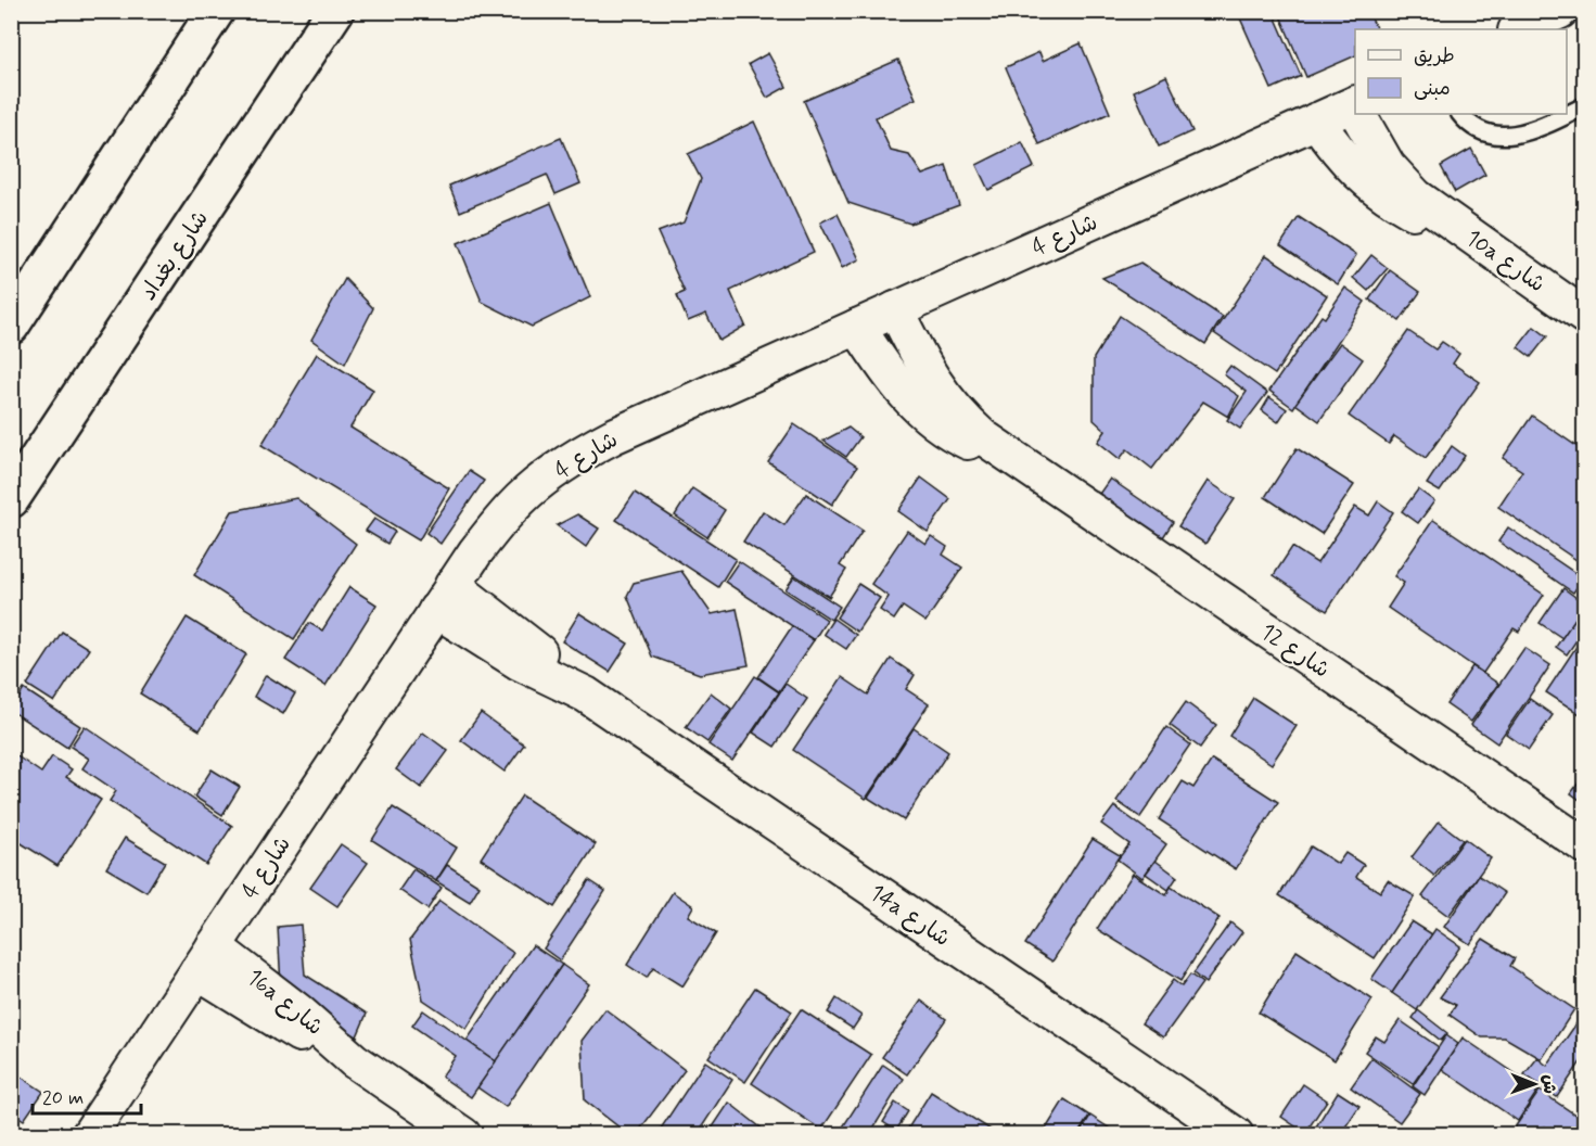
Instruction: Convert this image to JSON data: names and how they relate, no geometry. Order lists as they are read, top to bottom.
{
  "streets": {
    "main road": ["شارع بغداد"],
    "street": [
      "شارع 4",
      "10a شارع",
      "شارع 12",
      "14a شارع",
      "16a شارع"
    ]
  },
  "crossings": [
    ["شارع 4", "10a شارع"],
    ["شارع 4", "شارع 12"],
    ["شارع 4", "14a شارع"],
    ["شارع 4", "16a شارع"]
  ],
  "legend": ["طريق", "مبنى"],
  "scale_bar": "20 m",
  "north": "right"
}
